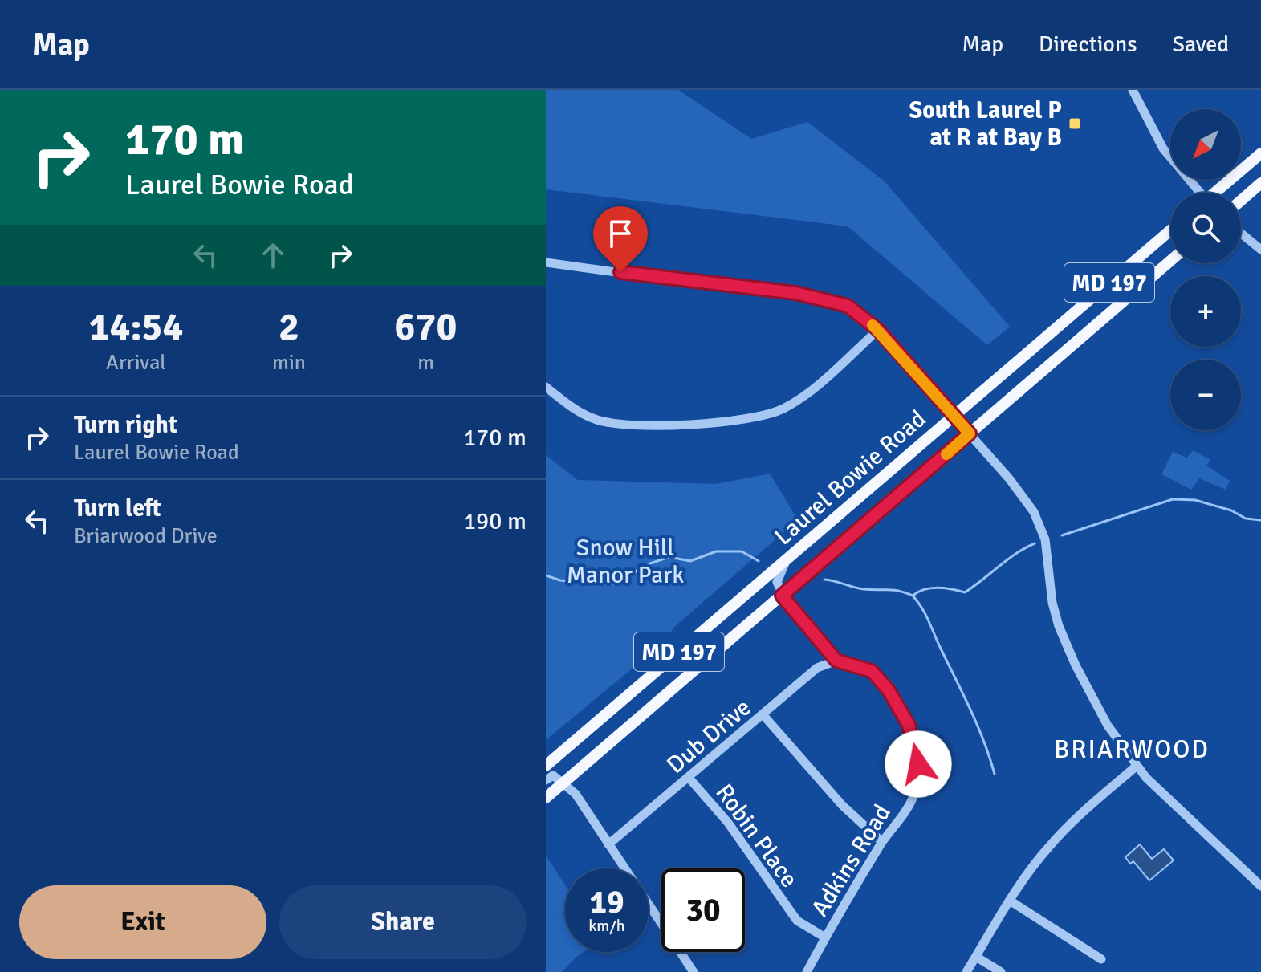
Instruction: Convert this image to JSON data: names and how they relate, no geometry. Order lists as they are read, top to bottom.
{
  "streets": {
    "main road": ["MD 197", "Laurel Bowie Road"],
    "street": ["Dub Drive", "Robin Place", "Adkins Road"]
  },
  "crossings": [
    ["Dub Drive", "Robin Place"],
    ["Dub Drive", "Adkins Road"],
    ["Robin Place", "Adkins Road"]
  ],
  "districts": ["BRIARWOOD"],
  "parks": ["Snow Hill Manor Park"],
  "places": {
    "transit": ["South Laurel P at R at Bay B"]
  },
  "north": "bottom left",
  "page": {
    "header": "Map",
    "nav": ["Map", "Directions", "Saved"],
    "turn": ["170 m", "Laurel Bowie Road"],
    "map_buttons": ["+", "−"],
    "eta": [
      "14:54",
      "Arrival",
      "2",
      "min",
      "670",
      "m"
    ],
    "list": [
      {
        "name": "Turn right",
        "note": "Laurel Bowie Road",
        "value": "170 m"
      },
      {
        "name": "Turn left",
        "note": "Briarwood Drive",
        "value": "190 m"
      }
    ],
    "speed": "19 km/h",
    "limit": "30",
    "buttons": ["Exit", "Share"]
  }
}
